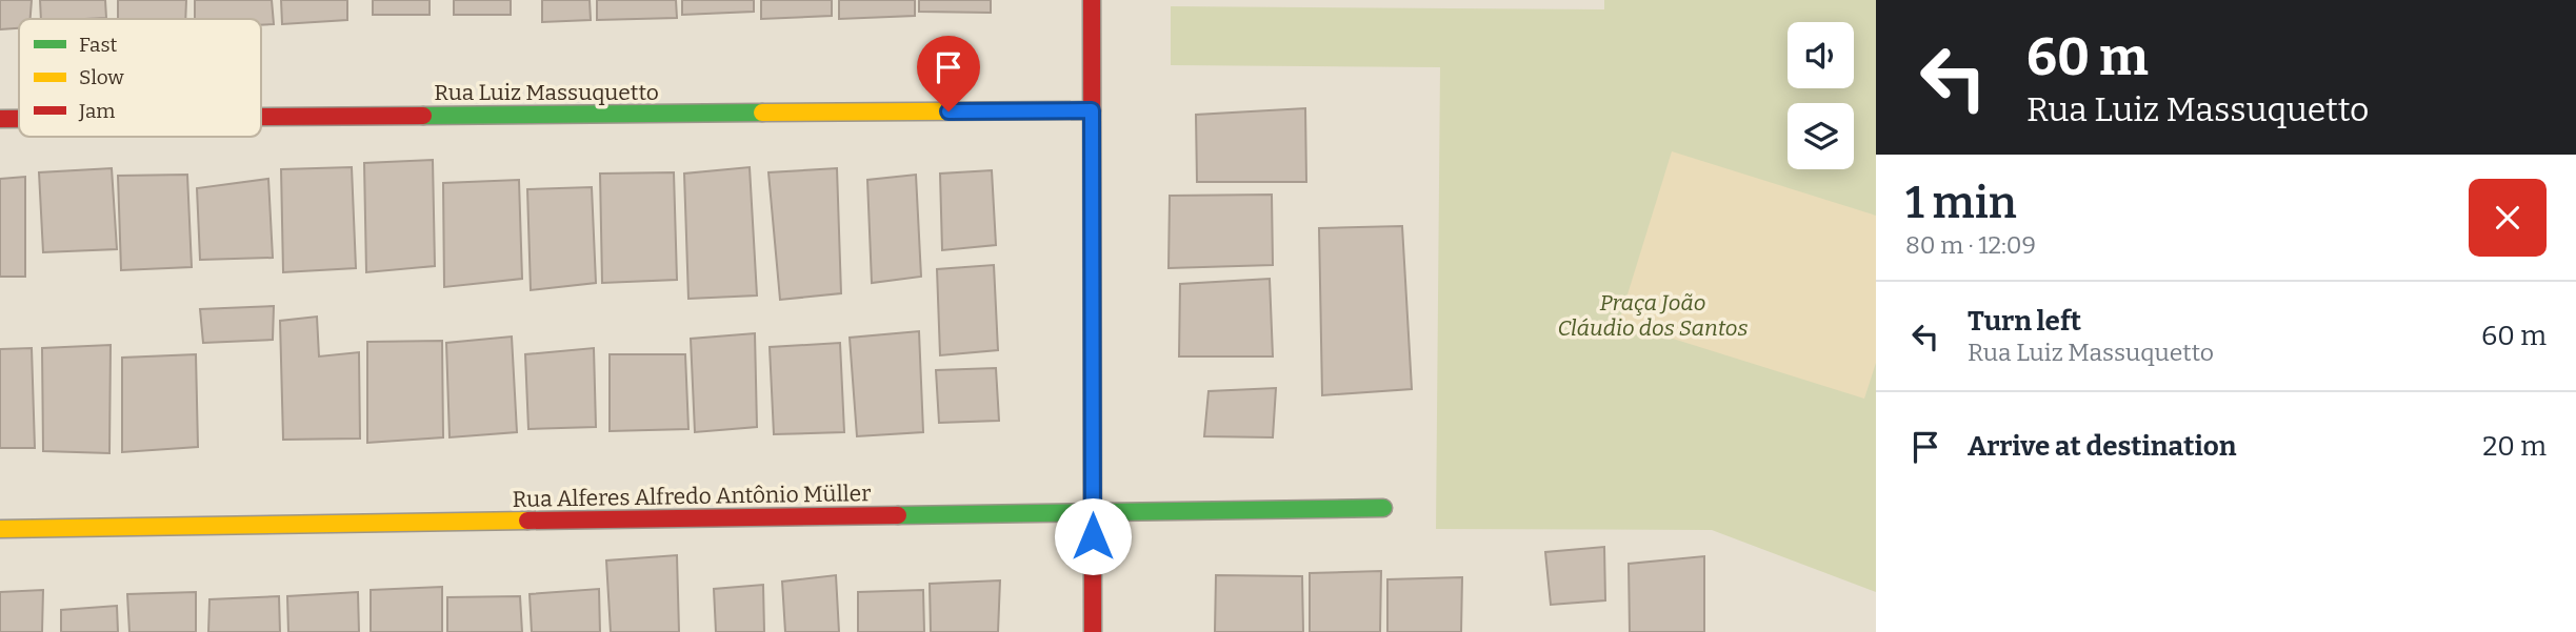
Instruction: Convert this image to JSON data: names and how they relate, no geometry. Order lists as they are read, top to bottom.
{
  "streets": {
    "street": ["Rua Luiz Massuquetto", "Rua Alferes Alfredo Antônio Müller"]
  },
  "parks": ["Praça João Cláudio dos Santos"],
  "legend": ["Fast", "Slow", "Jam"],
  "page": {
    "turn": ["60 m", "Rua Luiz Massuquetto"],
    "heading": ["1 min", "80 m · 12:09"],
    "list": [
      {
        "name": "Turn left",
        "note": "Rua Luiz Massuquetto",
        "value": "60 m"
      },
      {
        "name": "Arrive at destination",
        "value": "20 m"
      }
    ]
  }
}
